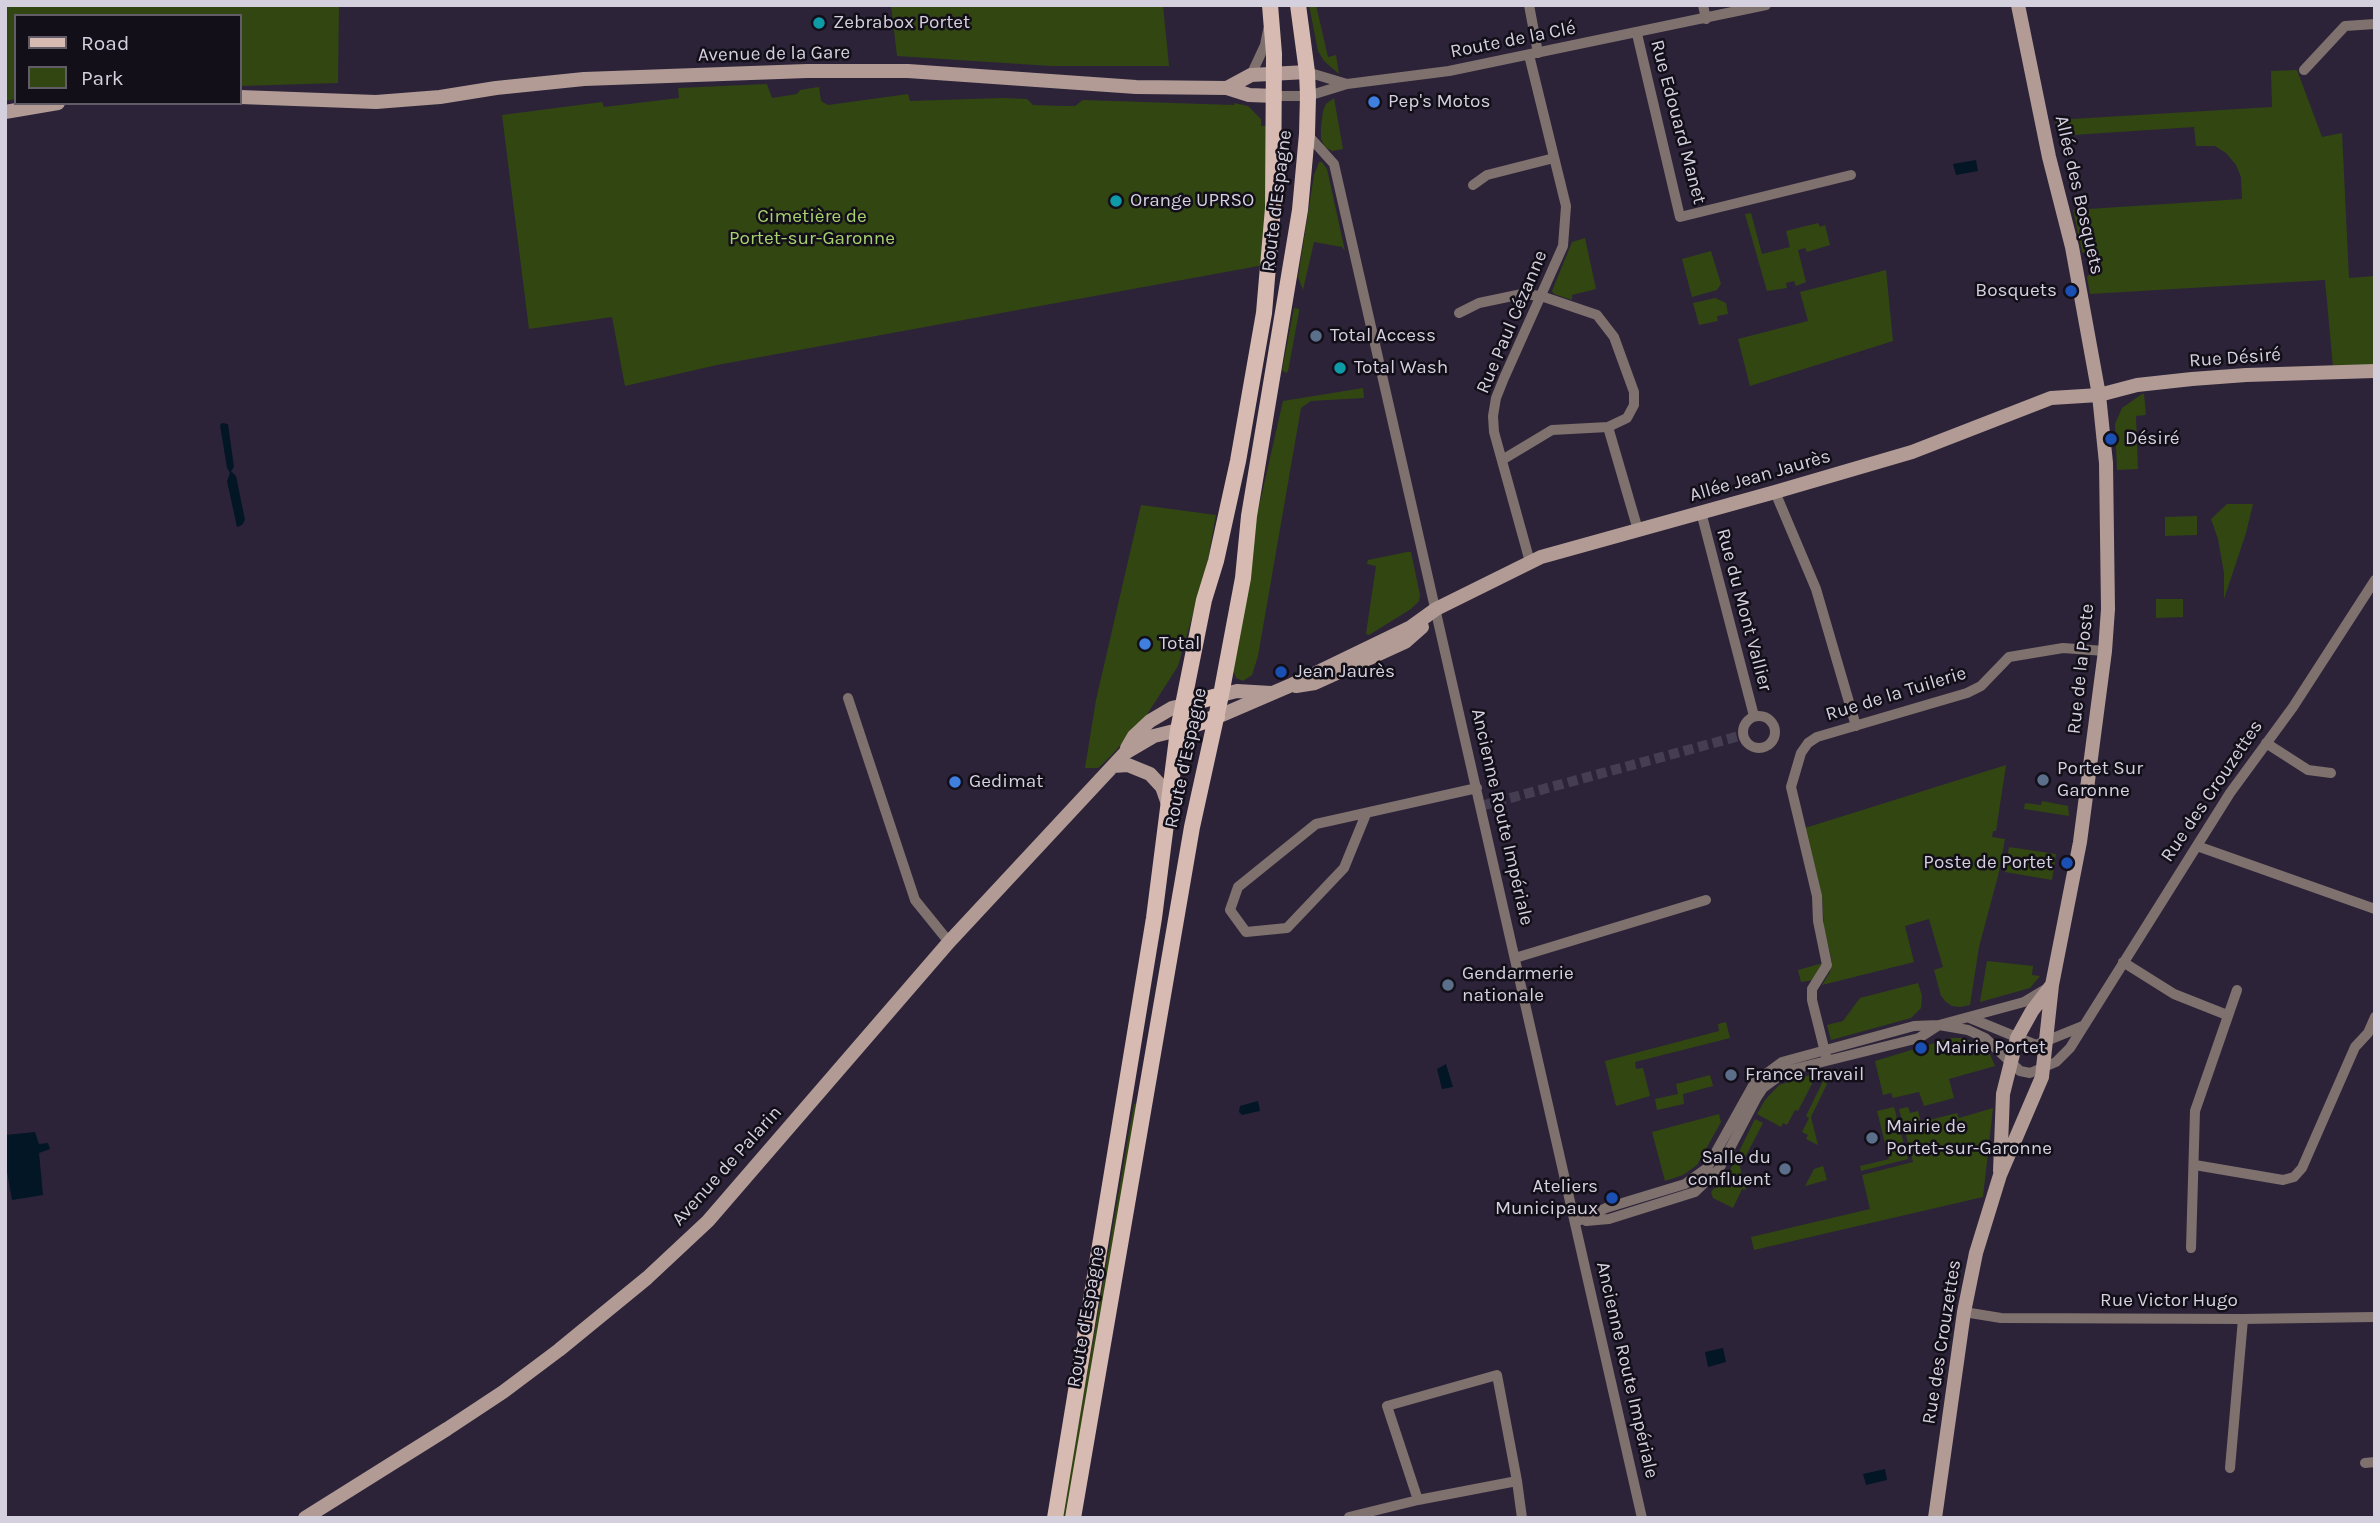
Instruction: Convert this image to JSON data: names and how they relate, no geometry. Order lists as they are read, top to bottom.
{
  "streets": {
    "main road": ["Route d'Espagne"],
    "street": [
      "Route de la Clé",
      "Avenue de la Gare",
      "Rue Edouard Manet",
      "Allée des Bosquets",
      "Rue Paul Cézanne",
      "Rue Désiré",
      "Allée Jean Jaurès",
      "Rue du Mont Vallier",
      "Rue de la Poste",
      "Rue de la Tuilerie",
      "Rue des Crouzettes",
      "Ancienne Route Impériale",
      "Avenue de Palarin",
      "Rue Victor Hugo"
    ]
  },
  "crossings": [
    ["Route de la Clé", "Avenue de la Gare"],
    ["Route de la Clé", "Rue Edouard Manet"],
    ["Route de la Clé", "Route d'Espagne"],
    ["Route de la Clé", "Rue Paul Cézanne"],
    ["Avenue de la Gare", "Route d'Espagne"],
    ["Allée des Bosquets", "Rue Désiré"],
    ["Allée des Bosquets", "Allée Jean Jaurès"],
    ["Allée des Bosquets", "Rue de la Poste"],
    ["Route d'Espagne", "Allée Jean Jaurès"],
    ["Route d'Espagne", "Ancienne Route Impériale"],
    ["Route d'Espagne", "Avenue de Palarin"],
    ["Rue Paul Cézanne", "Allée Jean Jaurès"],
    ["Rue Désiré", "Allée Jean Jaurès"],
    ["Rue Désiré", "Rue de la Poste"],
    ["Allée Jean Jaurès", "Rue du Mont Vallier"],
    ["Allée Jean Jaurès", "Rue de la Poste"],
    ["Allée Jean Jaurès", "Ancienne Route Impériale"],
    ["Rue de la Poste", "Rue de la Tuilerie"],
    ["Rue de la Poste", "Rue des Crouzettes"],
    ["Rue des Crouzettes", "Rue Victor Hugo"]
  ],
  "parks": ["Cimetière de Portet-sur-Garonne"],
  "places": [
    "Zebrabox Portet",
    "Pep's Motos",
    "Orange UPRSO",
    "Bosquets",
    "Total Access",
    "Total Wash",
    "Désiré",
    "Total",
    "Jean Jaurès",
    "Portet Sur Garonne",
    "Gedimat",
    "Poste de Portet",
    "Gendarmerie nationale",
    "Mairie Portet",
    "France Travail",
    "Mairie de Portet-sur-Garonne",
    "Salle du confluent",
    "Ateliers Municipaux"
  ],
  "legend": ["Road", "Park"]
}
